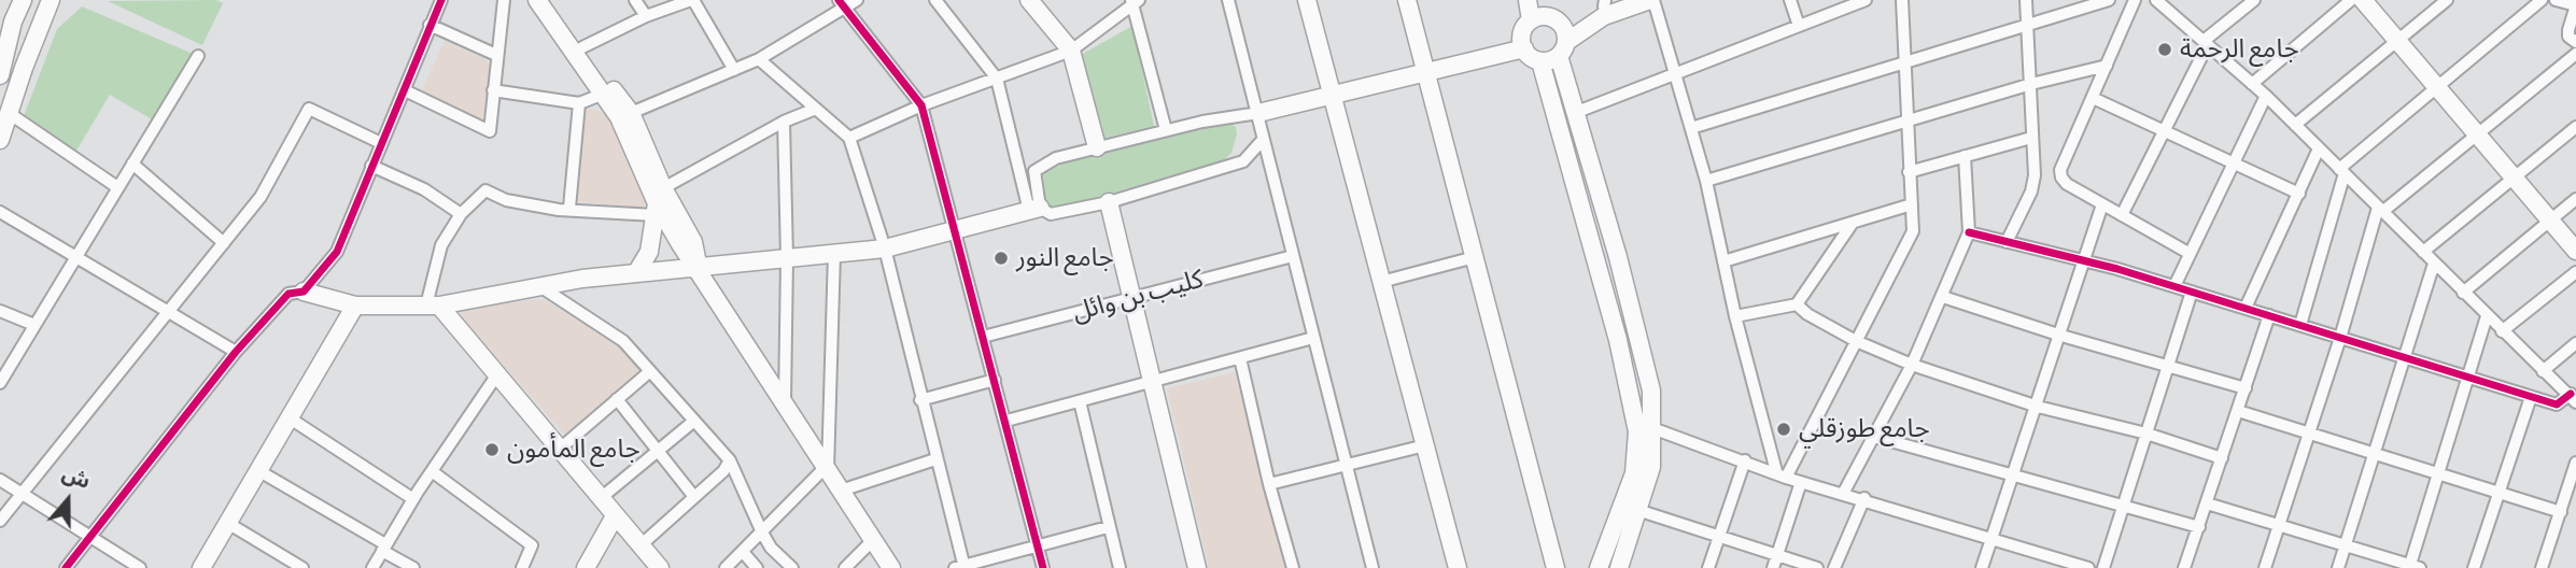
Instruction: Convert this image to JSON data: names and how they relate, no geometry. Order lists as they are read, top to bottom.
{
  "streets": {
    "street": ["كليب بن وائل"]
  },
  "places": [
    "جامع الرحمة",
    "جامع النور",
    "جامع طوزقلي",
    "جامع المأمون"
  ],
  "north": "top"
}
